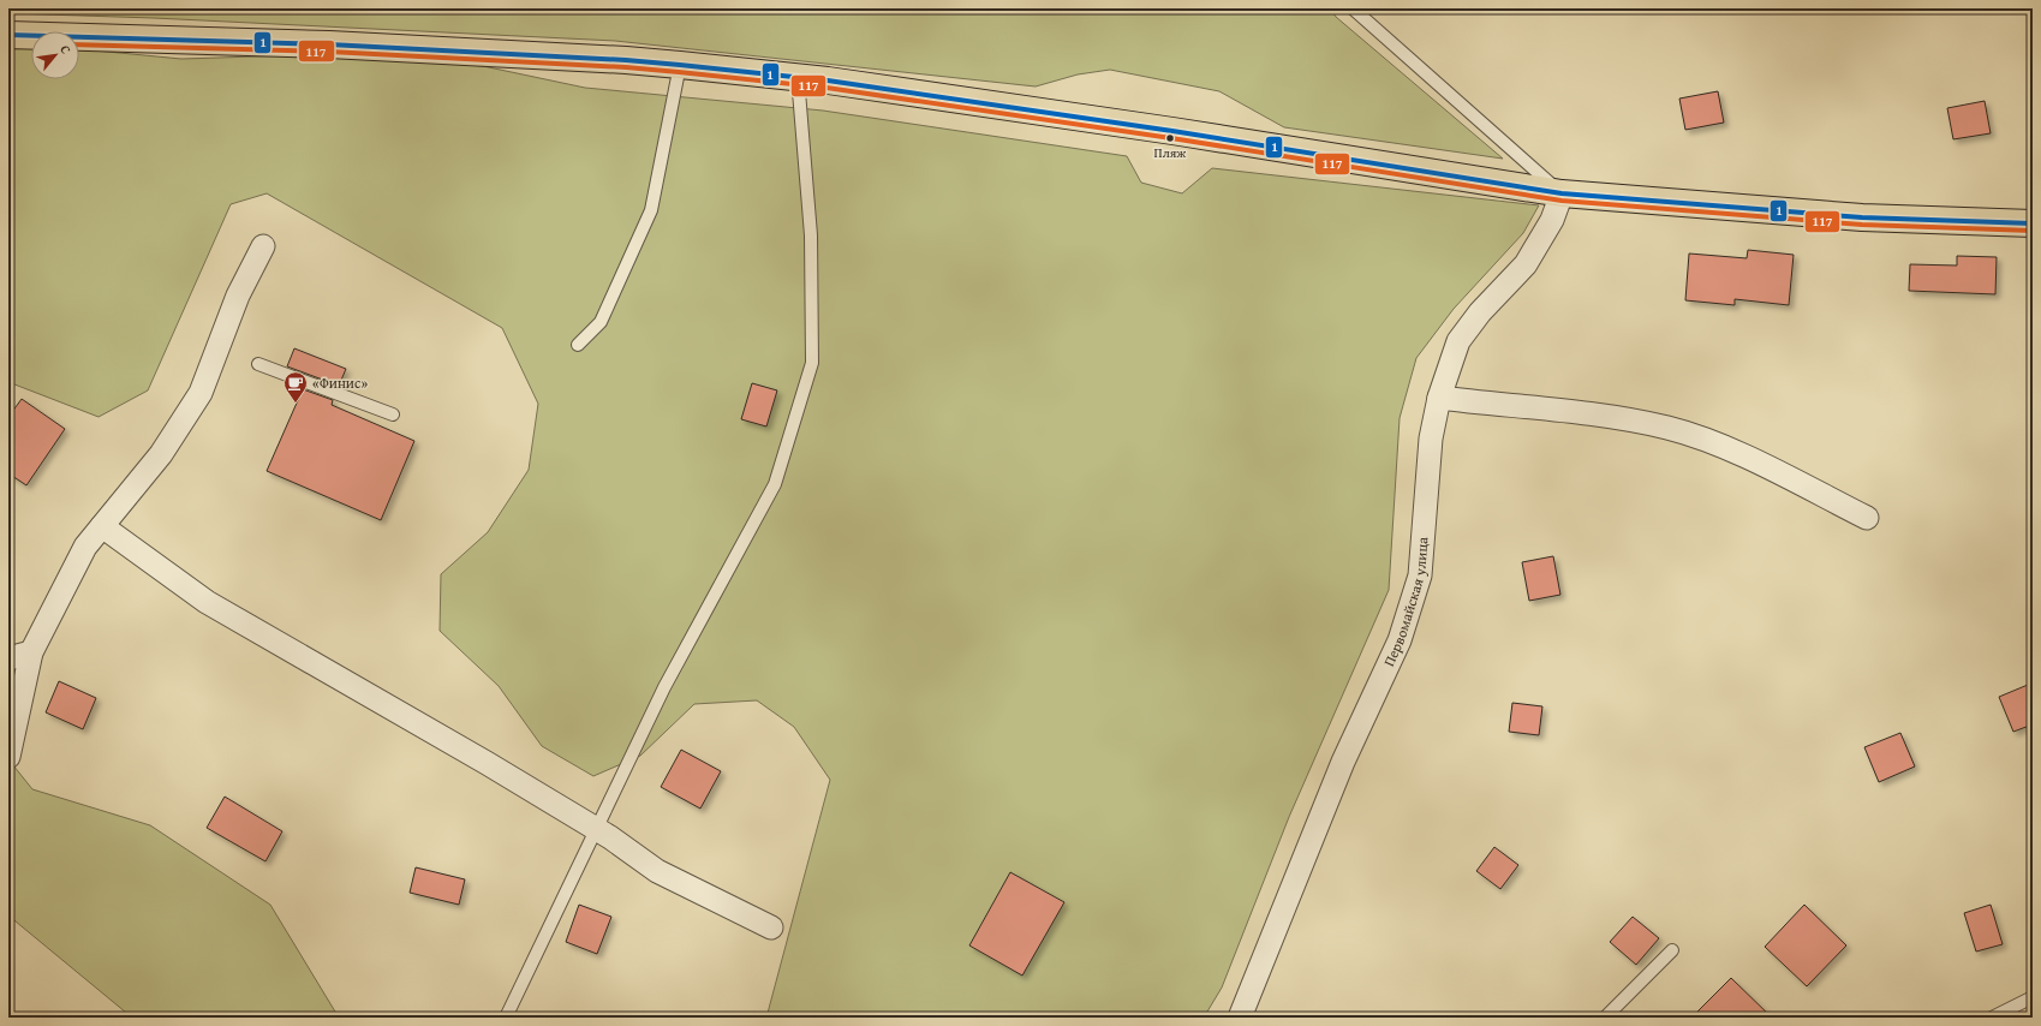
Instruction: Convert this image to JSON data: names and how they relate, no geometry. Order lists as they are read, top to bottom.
{
  "streets": {
    "street": ["Первомайская улица"]
  },
  "places": {
    "other": ["Пляж"],
    "cafe": ["«Финис»"]
  },
  "lines": ["transit line 1", "transit line 117"],
  "north": "top right"
}
